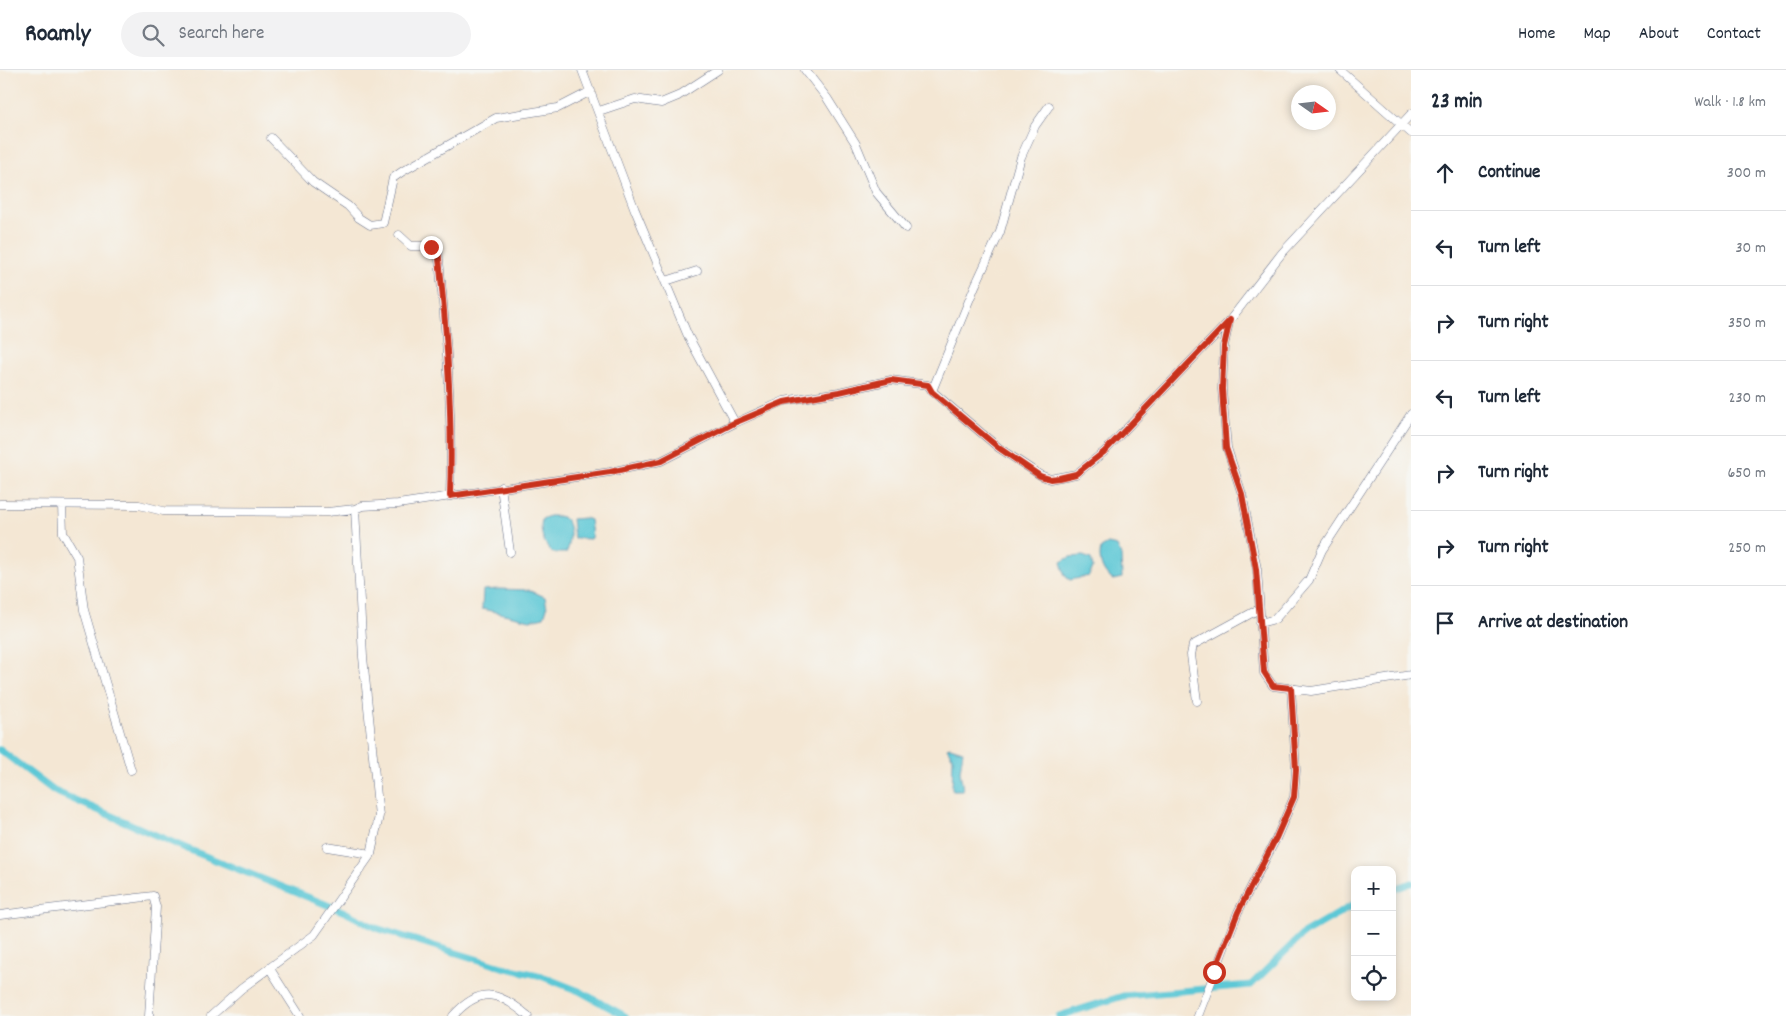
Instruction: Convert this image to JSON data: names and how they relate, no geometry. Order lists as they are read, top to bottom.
{
  "north": "right",
  "page": {
    "header": "Roamly",
    "search": "Search here",
    "nav": [
      "Home",
      "Map",
      "About",
      "Contact"
    ],
    "heading": ["23 min", "Walk · 1.8 km"],
    "list": [
      ["Continue", "300 m"],
      ["Turn left", "30 m"],
      ["Turn right", "350 m"],
      ["Turn left", "230 m"],
      ["Turn right", "650 m"],
      ["Turn right", "250 m"],
      "Arrive at destination"
    ],
    "map_buttons": ["+", "−"]
  }
}
